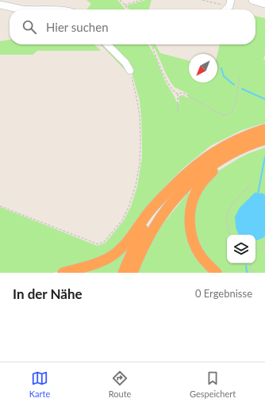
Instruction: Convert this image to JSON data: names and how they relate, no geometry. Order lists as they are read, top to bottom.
{
  "north": "bottom left",
  "page": {
    "search": "Hier suchen",
    "heading": ["In der Nähe", "0 Ergebnisse"],
    "nav": ["Karte", "Route", "Gespeichert"]
  }
}
